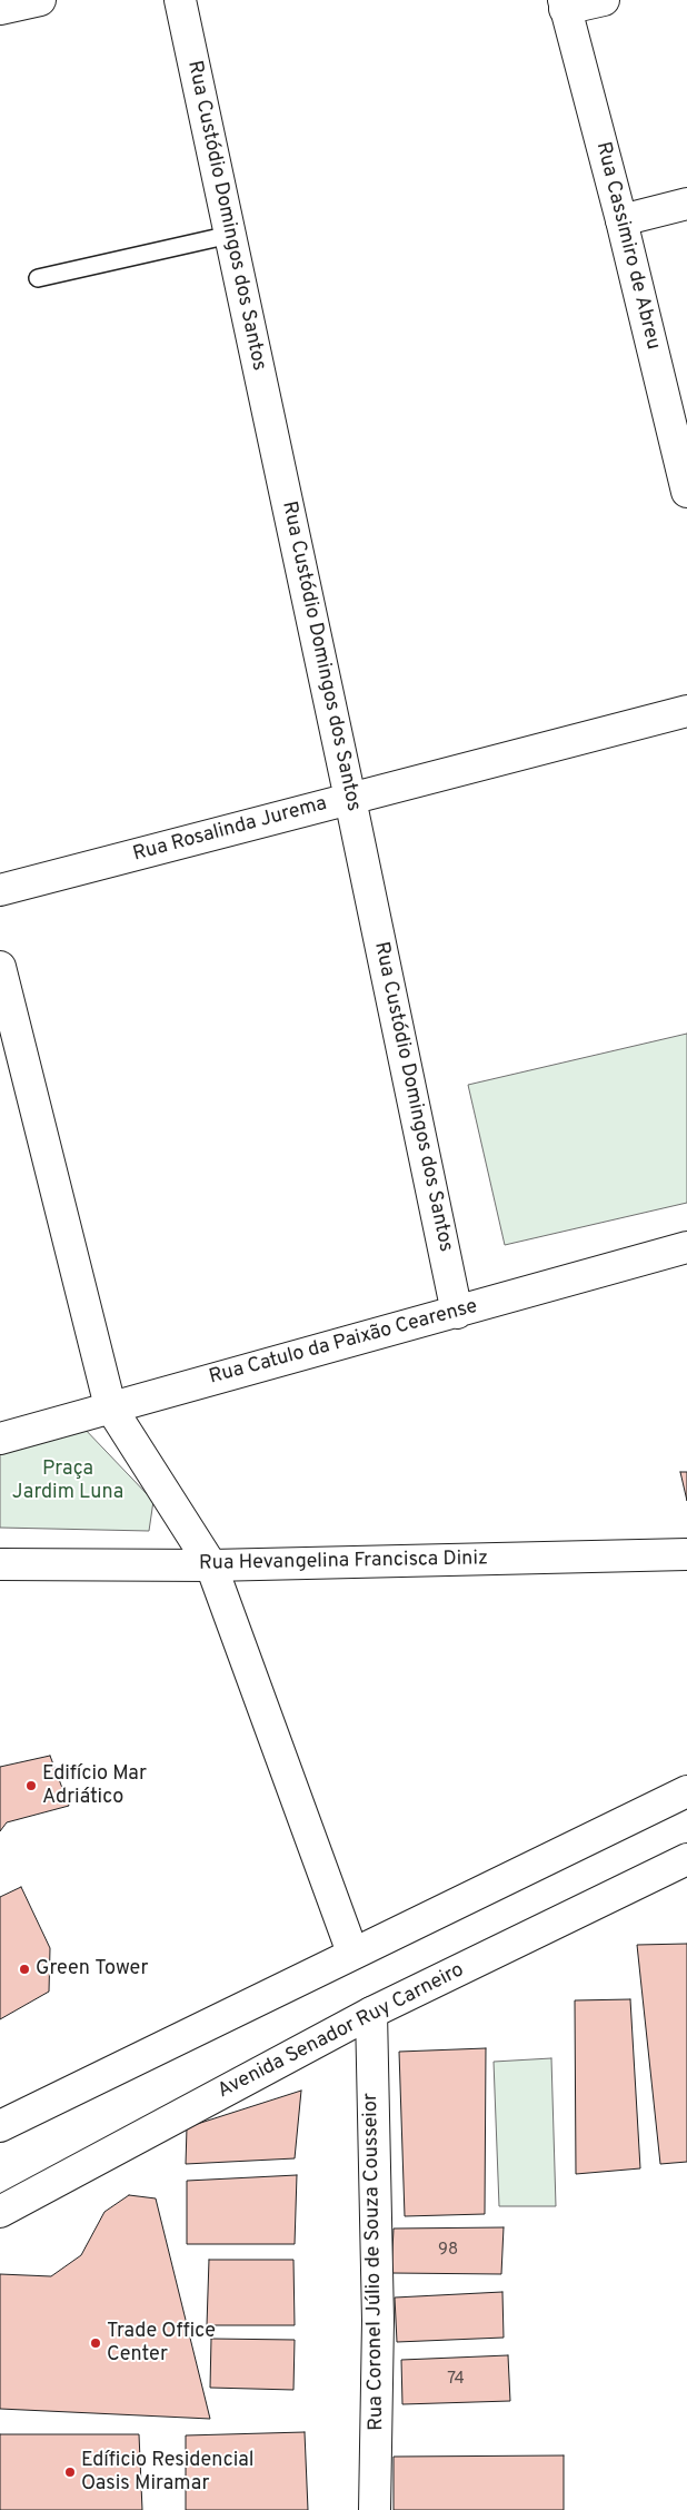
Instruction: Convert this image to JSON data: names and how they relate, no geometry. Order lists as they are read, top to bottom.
{
  "streets": {
    "street": [
      "Rua Custódio Domingos dos Santos",
      "Rua Cassimiro de Abreu",
      "Rua Rosalinda Jurema",
      "Rua Catulo da Paixão Cearense",
      "Rua Hevangelina Francisca Diniz",
      "Avenida Senador Ruy Carneiro",
      "Rua Coronel Júlio de Souza Cousseior"
    ]
  },
  "crossings": [
    ["Rua Custódio Domingos dos Santos", "Rua Rosalinda Jurema"],
    ["Rua Custódio Domingos dos Santos", "Rua Catulo da Paixão Cearense"],
    ["Avenida Senador Ruy Carneiro", "Rua Coronel Júlio de Souza Cousseior"]
  ],
  "parks": ["Praça Jardim Luna"],
  "places": [
    "Edifício Mar Adriático",
    "Green Tower",
    "Trade Office Center",
    "Edíficio Residencial Oasis Miramar"
  ],
  "house_numbers": ["98", "74"]
}
